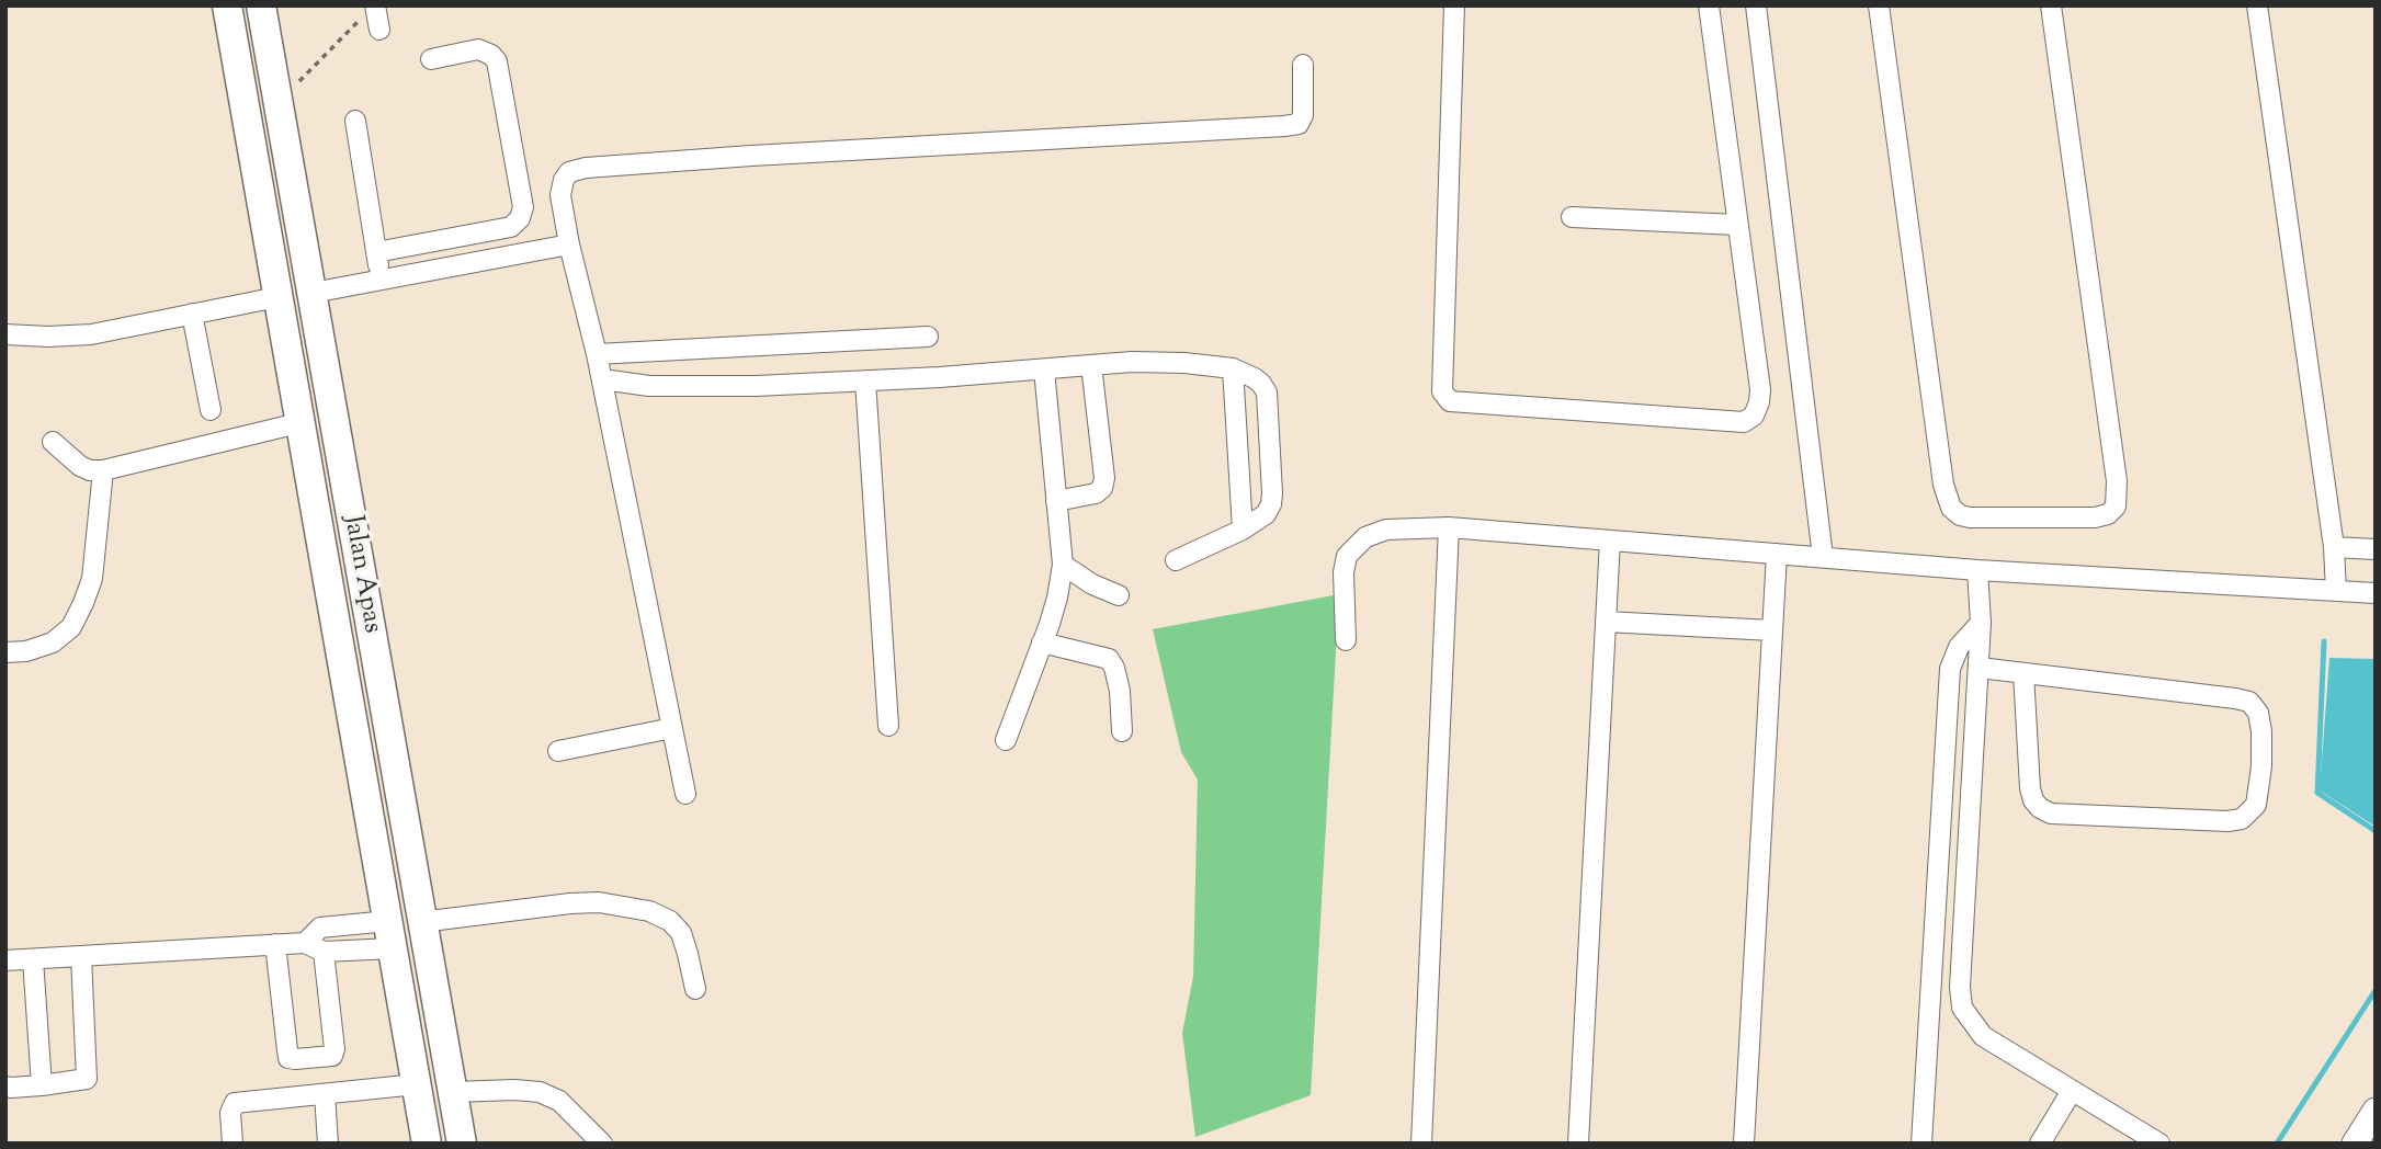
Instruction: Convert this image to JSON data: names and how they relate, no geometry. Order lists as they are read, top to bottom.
{
  "streets": {
    "highway": ["Jalan Apas"]
  }
}
